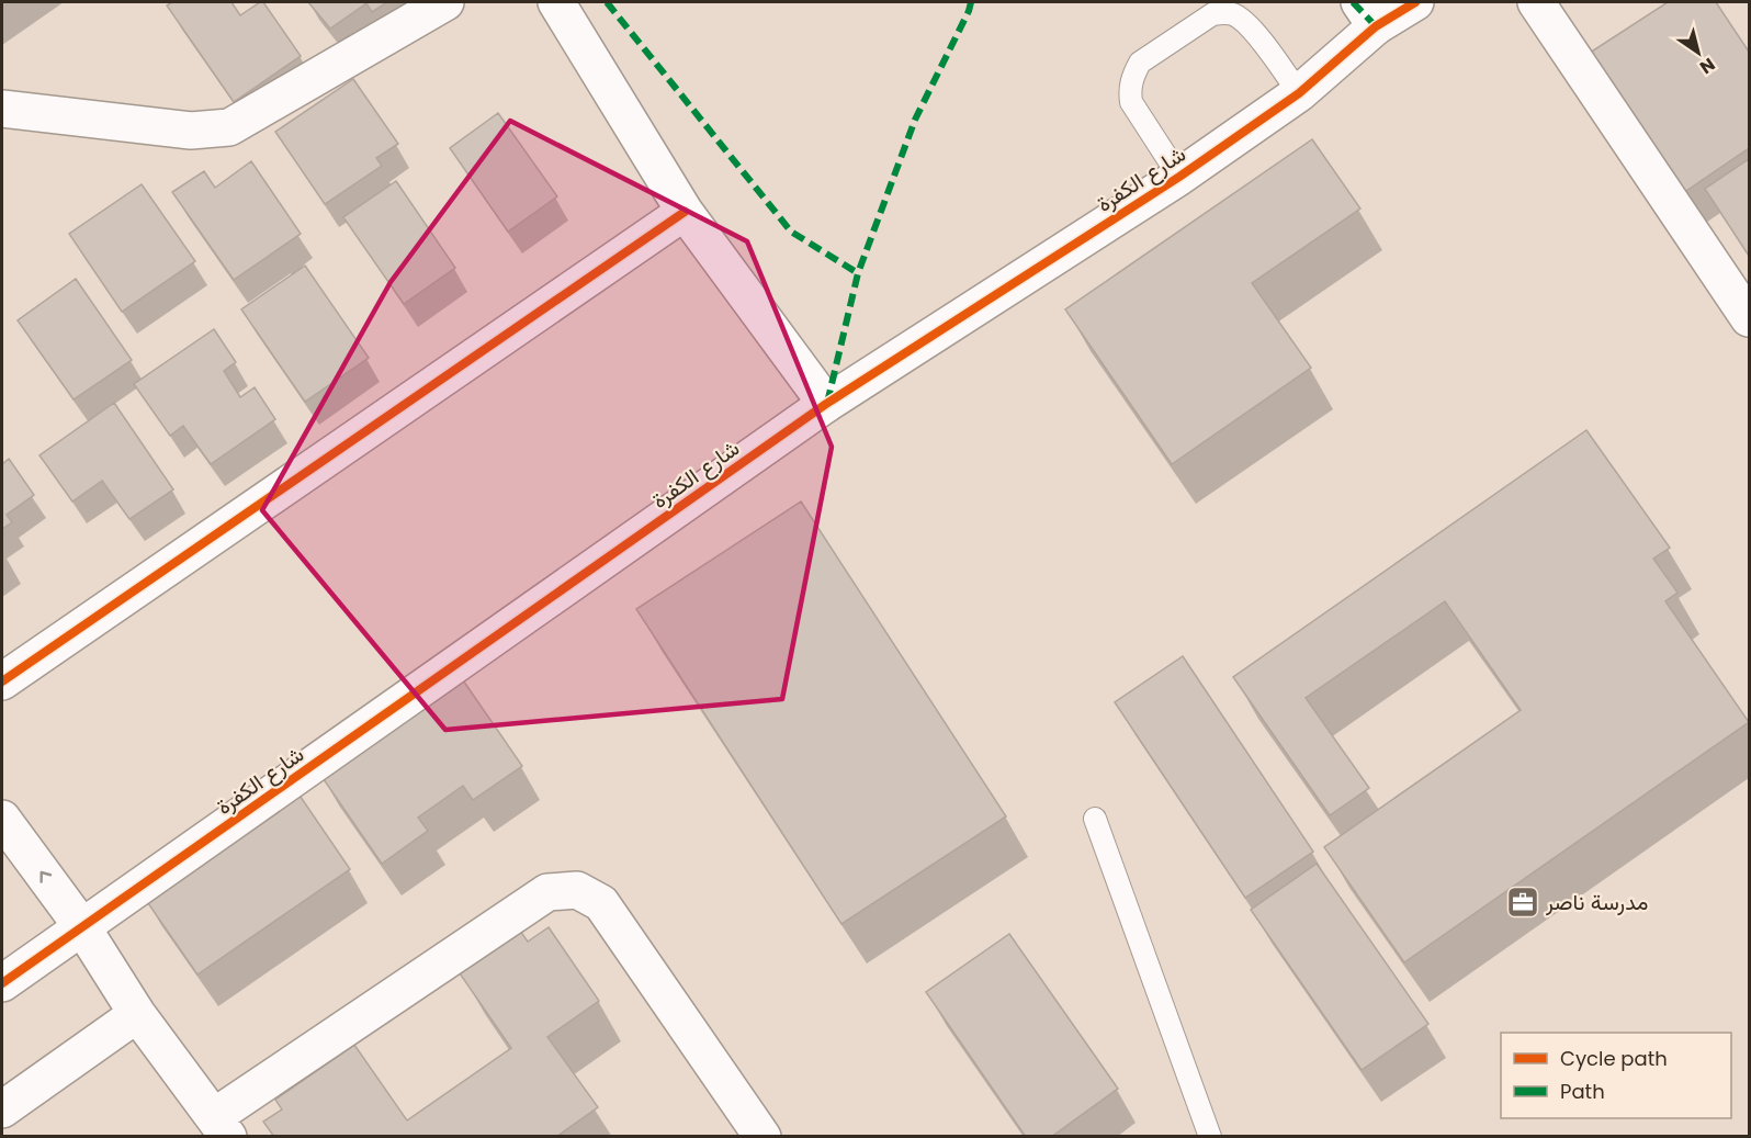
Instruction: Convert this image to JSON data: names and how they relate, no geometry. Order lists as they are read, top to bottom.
{
  "streets": {
    "street": ["شارع الكفرة"]
  },
  "places": {
    "office": ["مدرسة ناصر"]
  },
  "legend": ["Cycle path", "Path"],
  "north": "bottom right"
}
